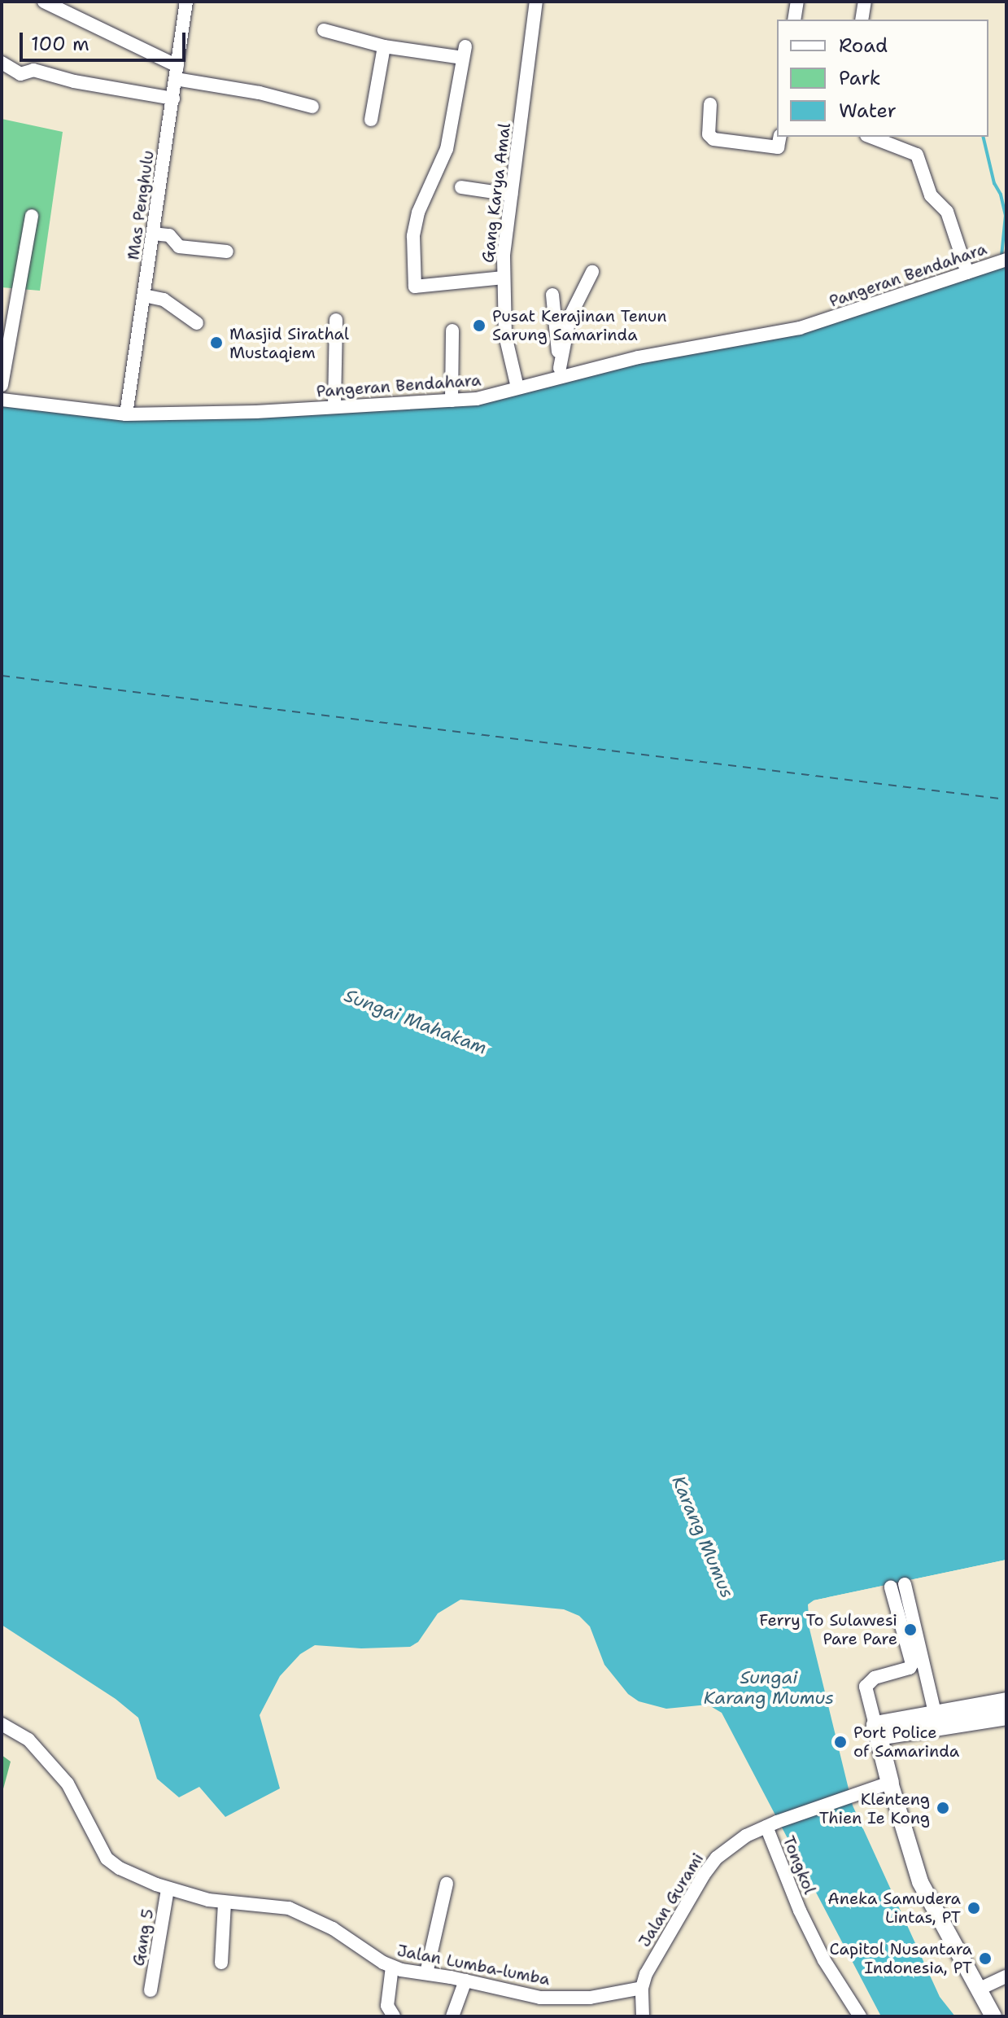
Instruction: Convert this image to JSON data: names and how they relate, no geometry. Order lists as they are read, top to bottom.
{
  "streets": {
    "street": [
      "Gang Karya Amal",
      "Mas Penghulu",
      "Pangeran Bendahara",
      "Tongkol",
      "Jalan Gurami",
      "Gang 5",
      "Jalan Lumba-lumba"
    ]
  },
  "crossings": [
    ["Gang Karya Amal", "Pangeran Bendahara"],
    ["Mas Penghulu", "Pangeran Bendahara"],
    ["Tongkol", "Jalan Gurami"],
    ["Jalan Gurami", "Jalan Lumba-lumba"],
    ["Gang 5", "Jalan Lumba-lumba"]
  ],
  "water": ["Sungai Mahakam", "Karang Mumus", "Sungai Karang Mumus"],
  "places": [
    "Pusat Kerajinan Tenun Sarung Samarinda",
    "Masjid Sirathal Mustaqiem",
    "Ferry To Sulawesi Pare Pare",
    "Port Police of Samarinda",
    "Klenteng Thien Ie Kong",
    "Aneka Samudera Lintas, PT",
    "Capitol Nusantara Indonesia, PT"
  ],
  "legend": ["Road", "Park", "Water"],
  "scale_bar": "100 m"
}
